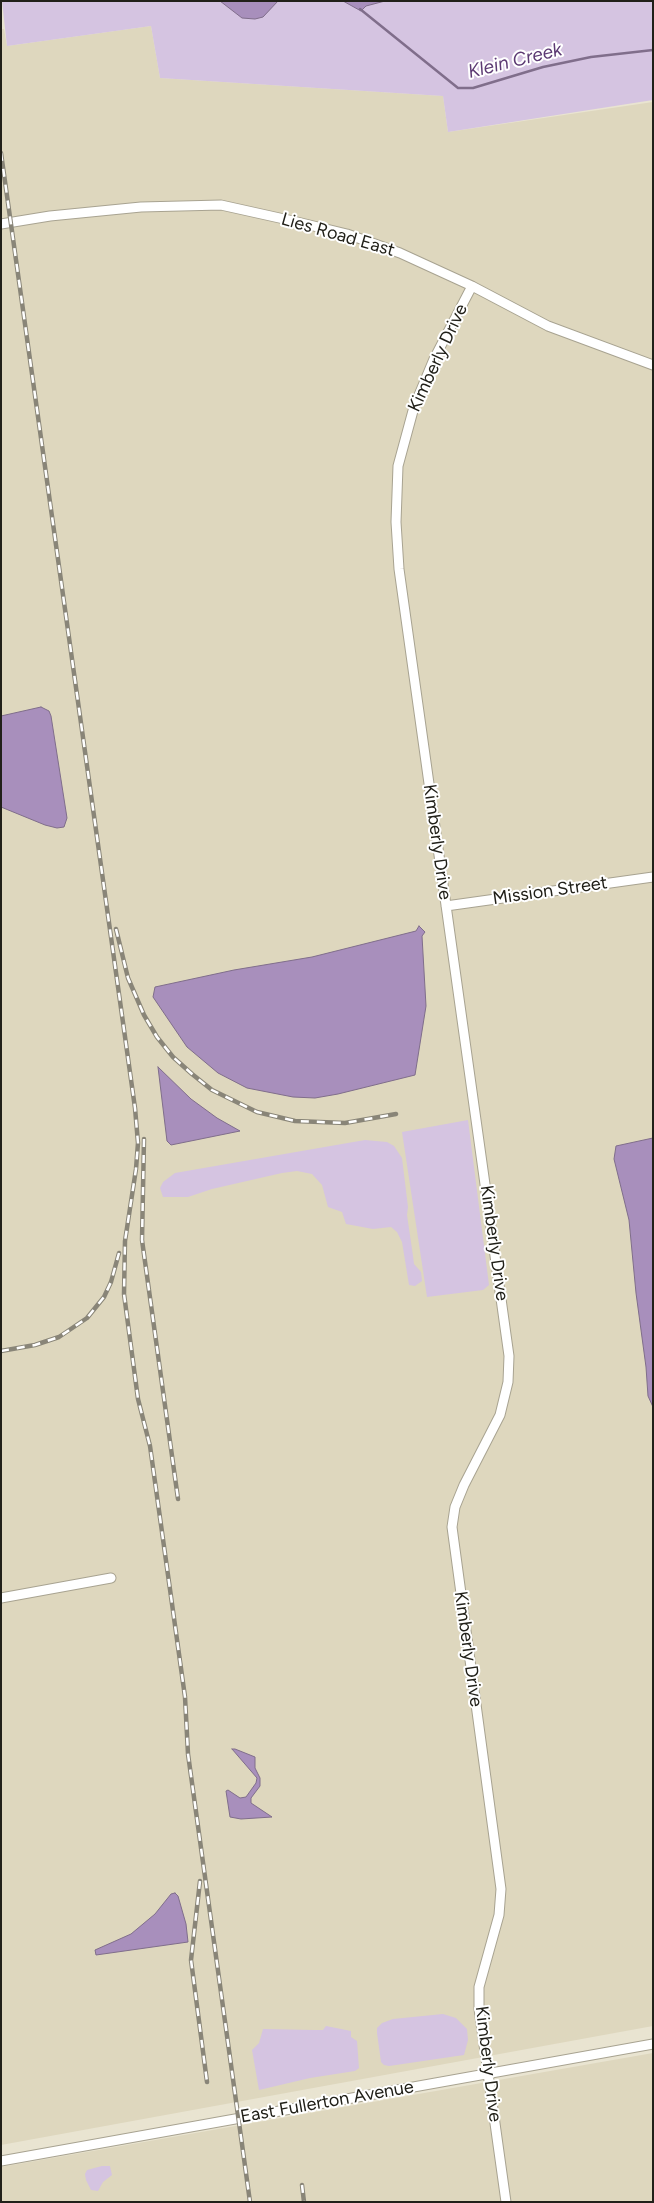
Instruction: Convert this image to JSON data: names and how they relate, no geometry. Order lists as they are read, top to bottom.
{
  "streets": {
    "street": [
      "Lies Road East",
      "Kimberly Drive",
      "Mission Street",
      "East Fullerton Avenue"
    ]
  },
  "crossings": [
    ["Lies Road East", "Kimberly Drive"],
    ["Kimberly Drive", "Mission Street"],
    ["Kimberly Drive", "East Fullerton Avenue"]
  ],
  "water": ["Klein Creek"]
}
